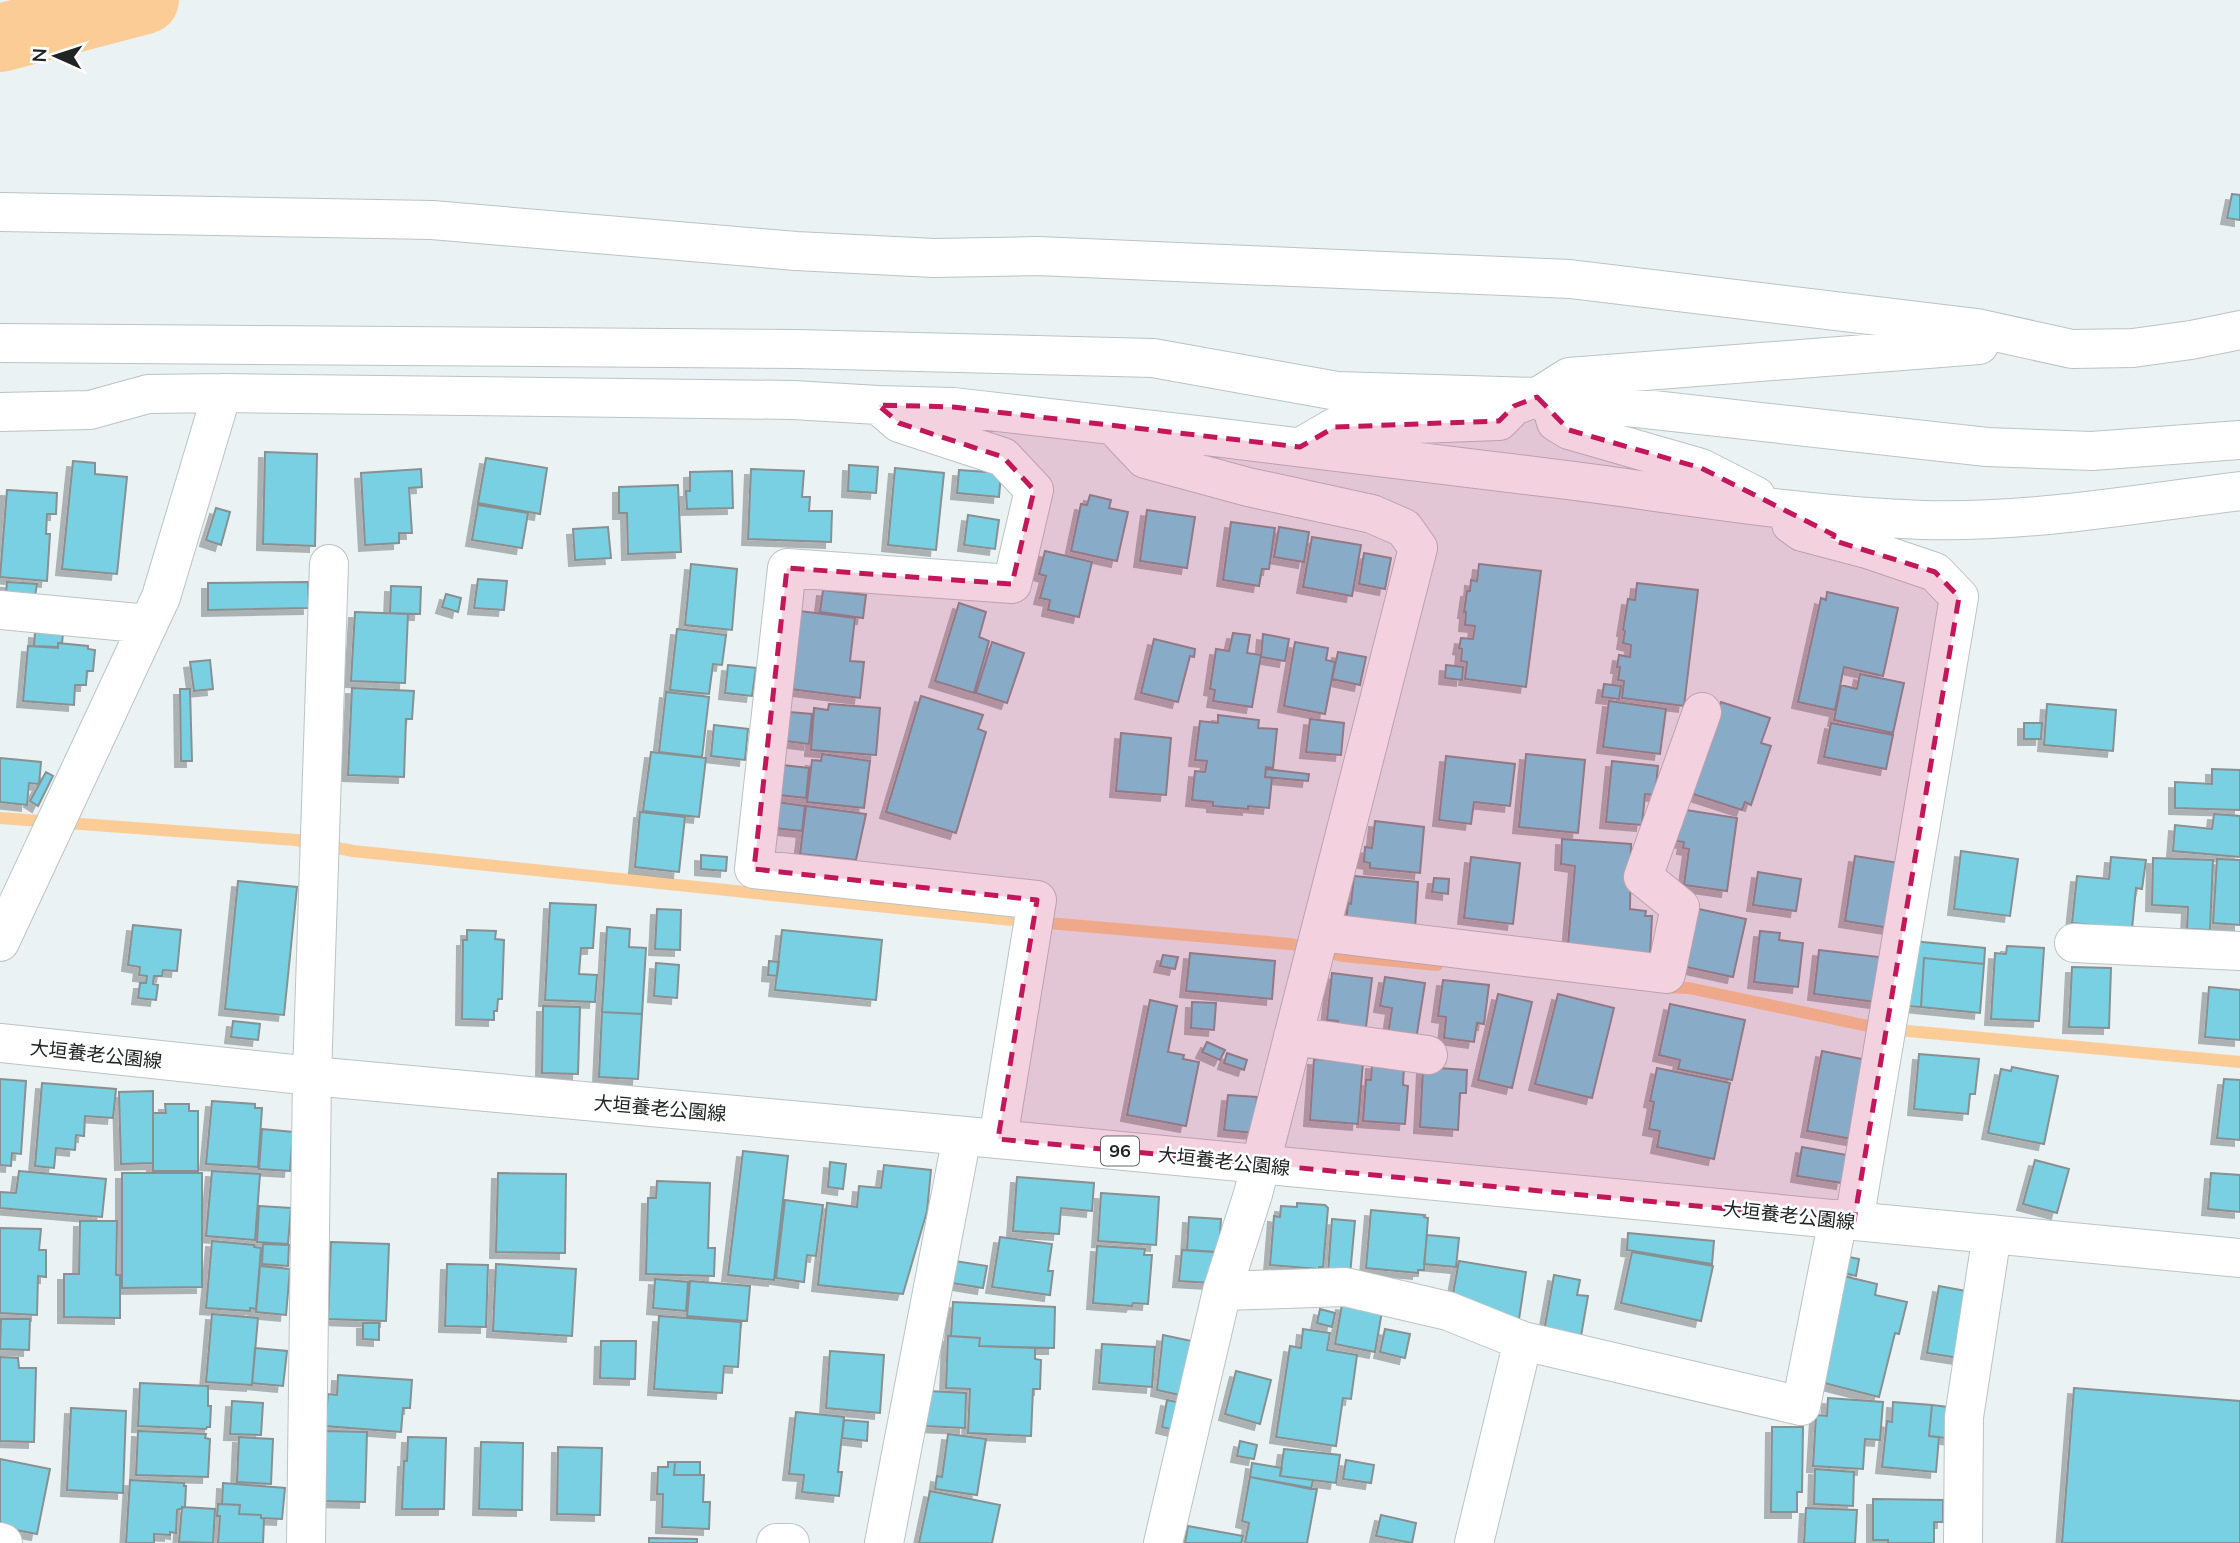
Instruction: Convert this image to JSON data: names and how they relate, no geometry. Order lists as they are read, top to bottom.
{
  "streets": {
    "street": ["大垣養老公園線", "96"]
  },
  "north": "left"
}
